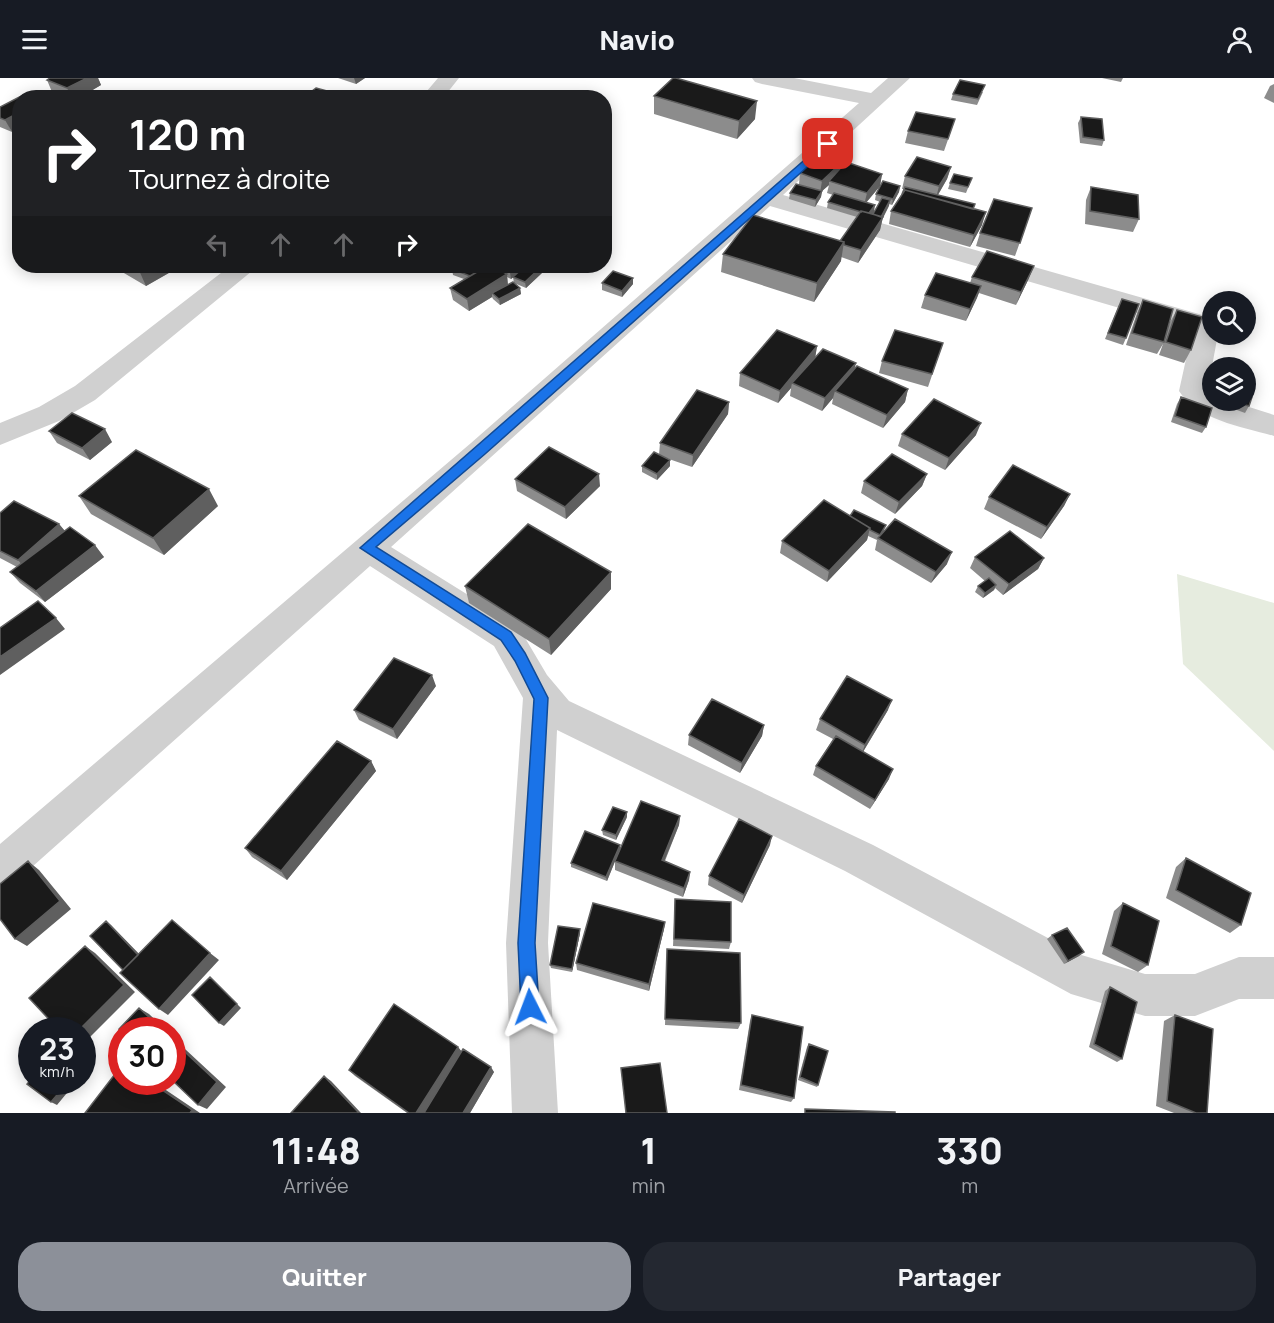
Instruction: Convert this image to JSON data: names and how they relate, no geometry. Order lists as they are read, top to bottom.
{
  "page": {
    "header": "Navio",
    "turn": ["120 m", "Tournez à droite"],
    "speed": "23 km/h",
    "limit": "30",
    "eta": [
      "11:48",
      "Arrivée",
      "1",
      "min",
      "330",
      "m"
    ],
    "buttons": ["Quitter", "Partager"]
  }
}
